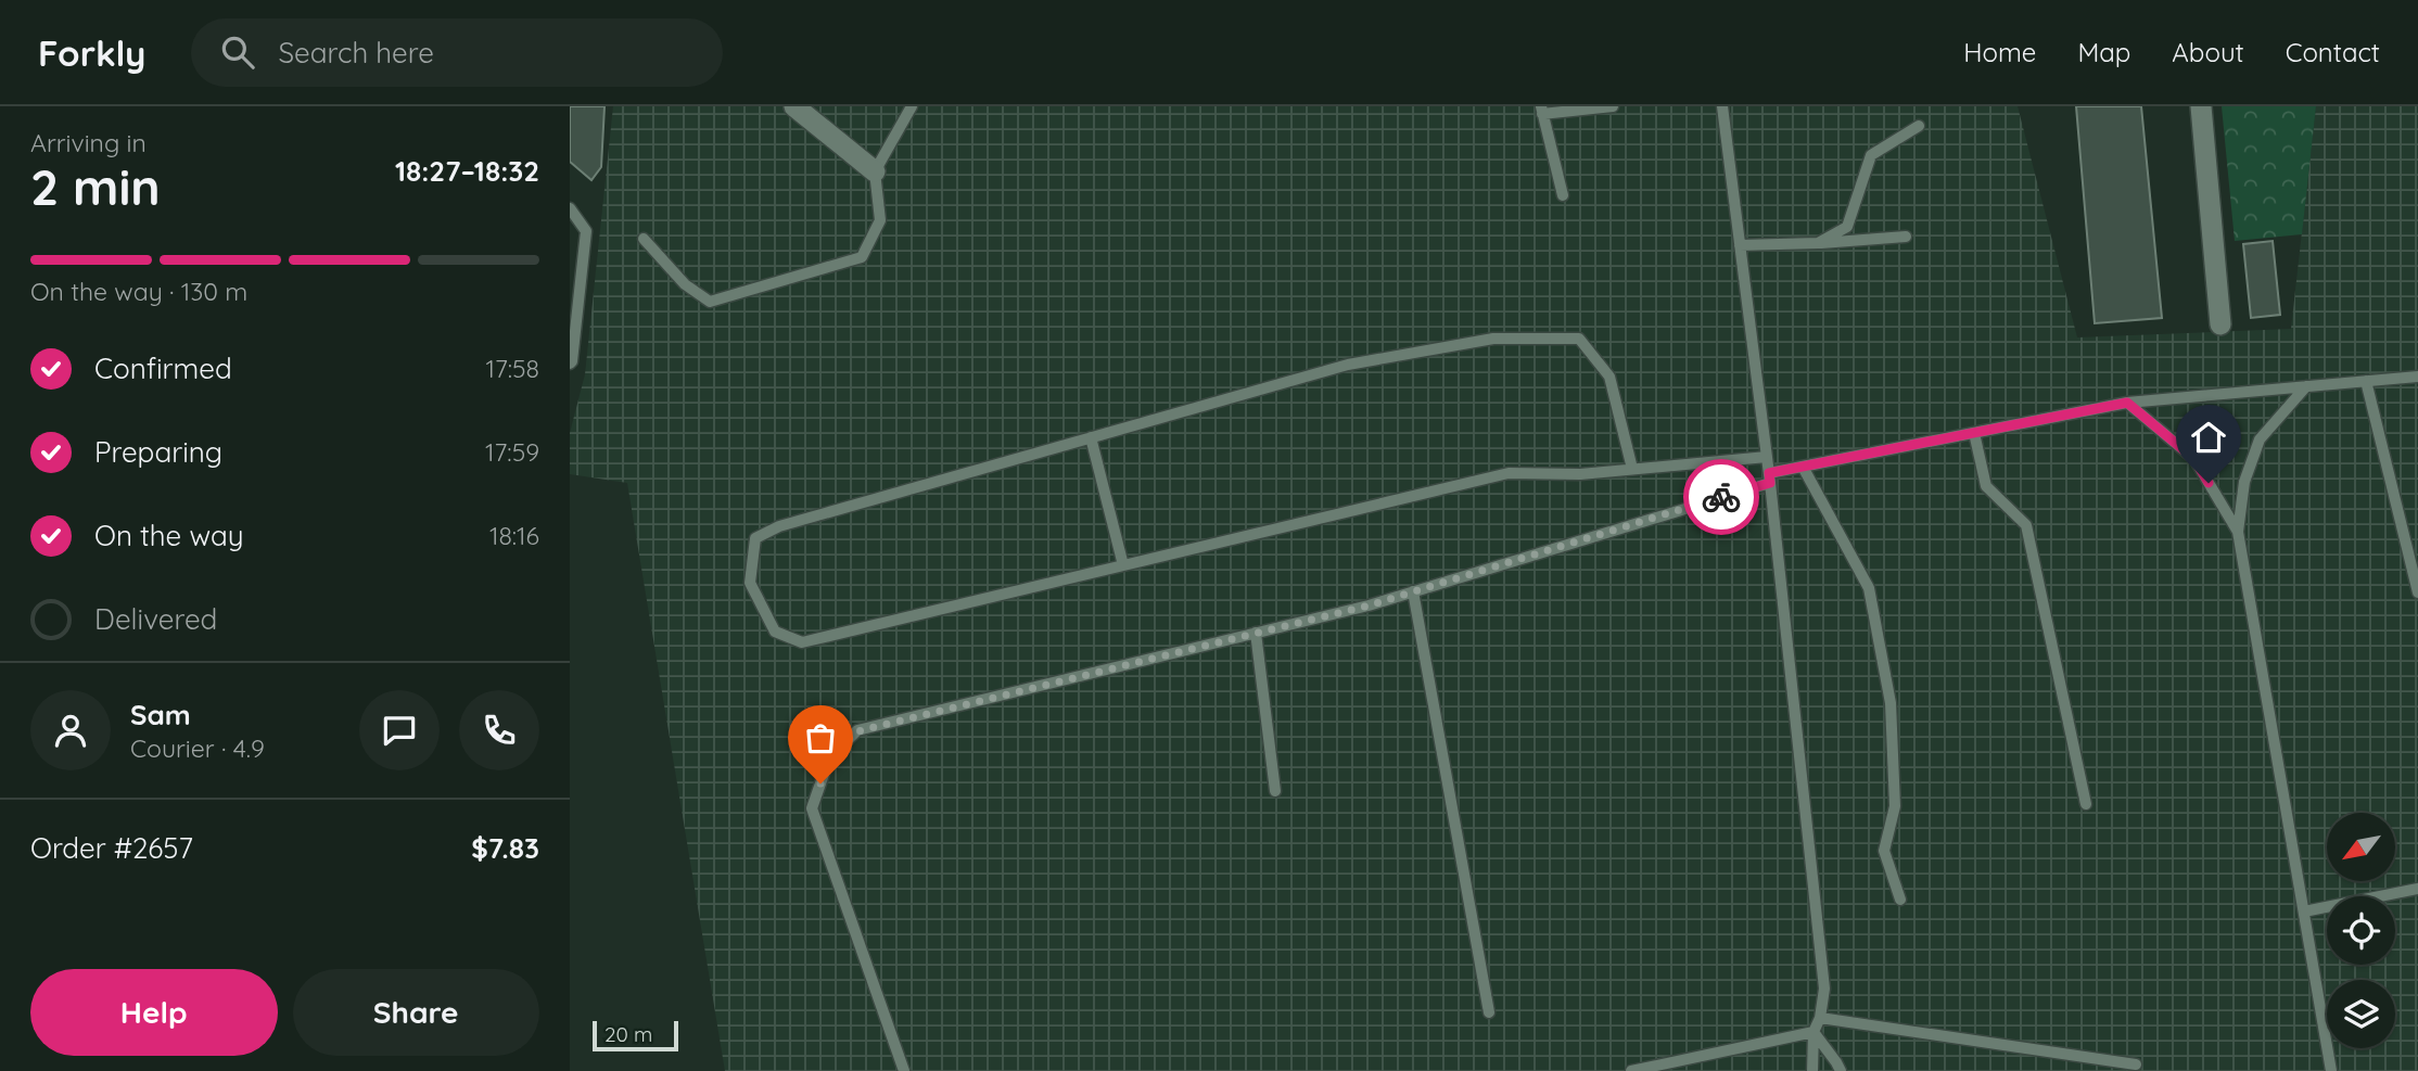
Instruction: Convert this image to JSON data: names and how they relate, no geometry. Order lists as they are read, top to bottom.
{
  "scale_bar": "20 m",
  "north": "bottom left",
  "page": {
    "header": "Forkly",
    "search": "Search here",
    "nav": [
      "Home",
      "Map",
      "About",
      "Contact"
    ],
    "heading": ["2 min", "Arriving in", "18:27–18:32"],
    "panel": [
      "Sam",
      "Courier · 4.9",
      "Order #2657",
      "$7.83"
    ],
    "bar": "On the way · 130 m",
    "list": [
      ["Confirmed", "17:58"],
      ["Preparing", "17:59"],
      ["On the way", "18:16"],
      "Delivered"
    ],
    "buttons": ["Help", "Share"],
    "scale": "20 m"
  }
}
